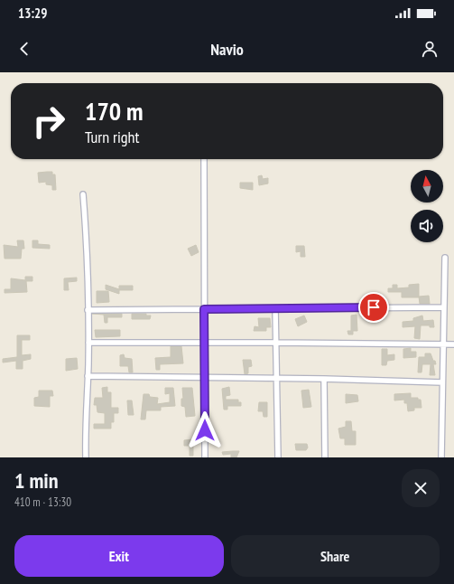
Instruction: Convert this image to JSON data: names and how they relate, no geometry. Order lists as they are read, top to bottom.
{
  "north": "top",
  "page": {
    "status": "13:29",
    "header": "Navio",
    "turn": ["170 m", "Turn right"],
    "heading": ["1 min", "410 m · 13:30"],
    "buttons": ["Exit", "Share"]
  }
}
